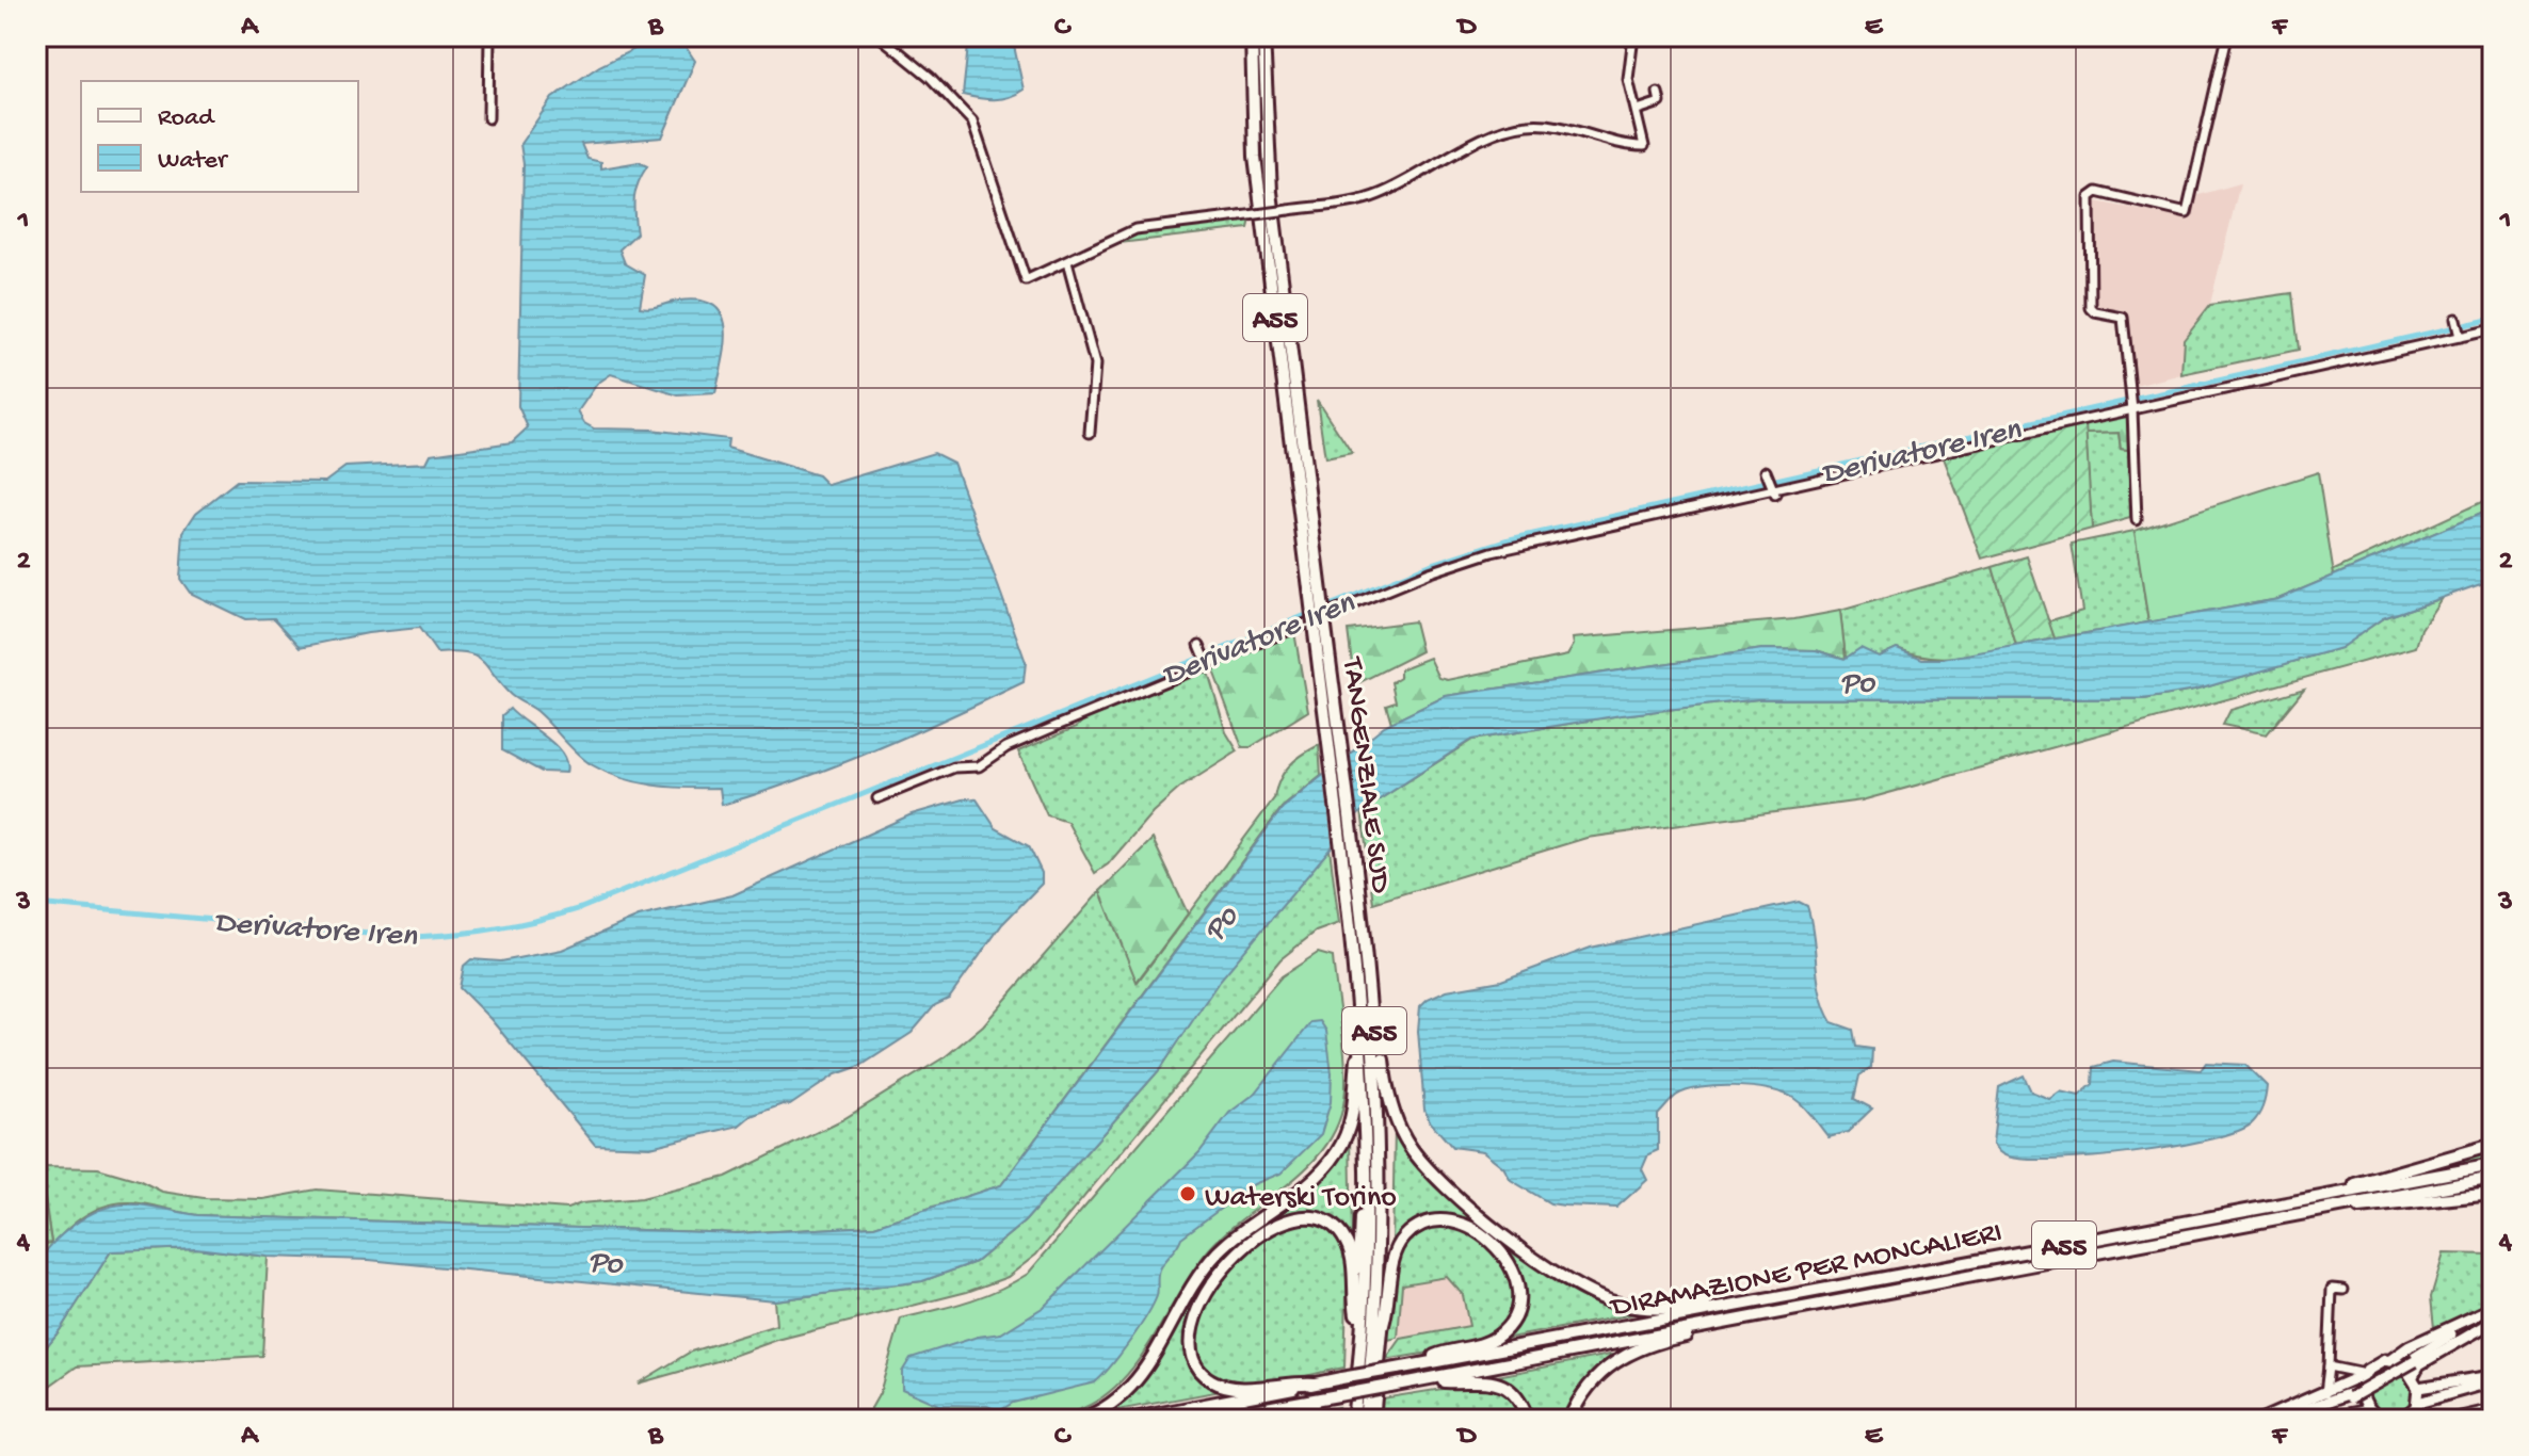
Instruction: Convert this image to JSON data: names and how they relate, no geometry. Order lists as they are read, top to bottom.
{
  "streets": {
    "highway": ["A55", "TANGENZIALE SUD", "DIRAMAZIONE PER MONCALIERI"]
  },
  "water": ["Derivatore Iren", "Po"],
  "places": ["Waterski Torino"],
  "legend": ["Road", "Water"],
  "grid": {
    "columns": [
      "A",
      "B",
      "C",
      "D",
      "E",
      "F"
    ],
    "rows": [
      "1",
      "2",
      "3",
      "4"
    ]
  }
}
